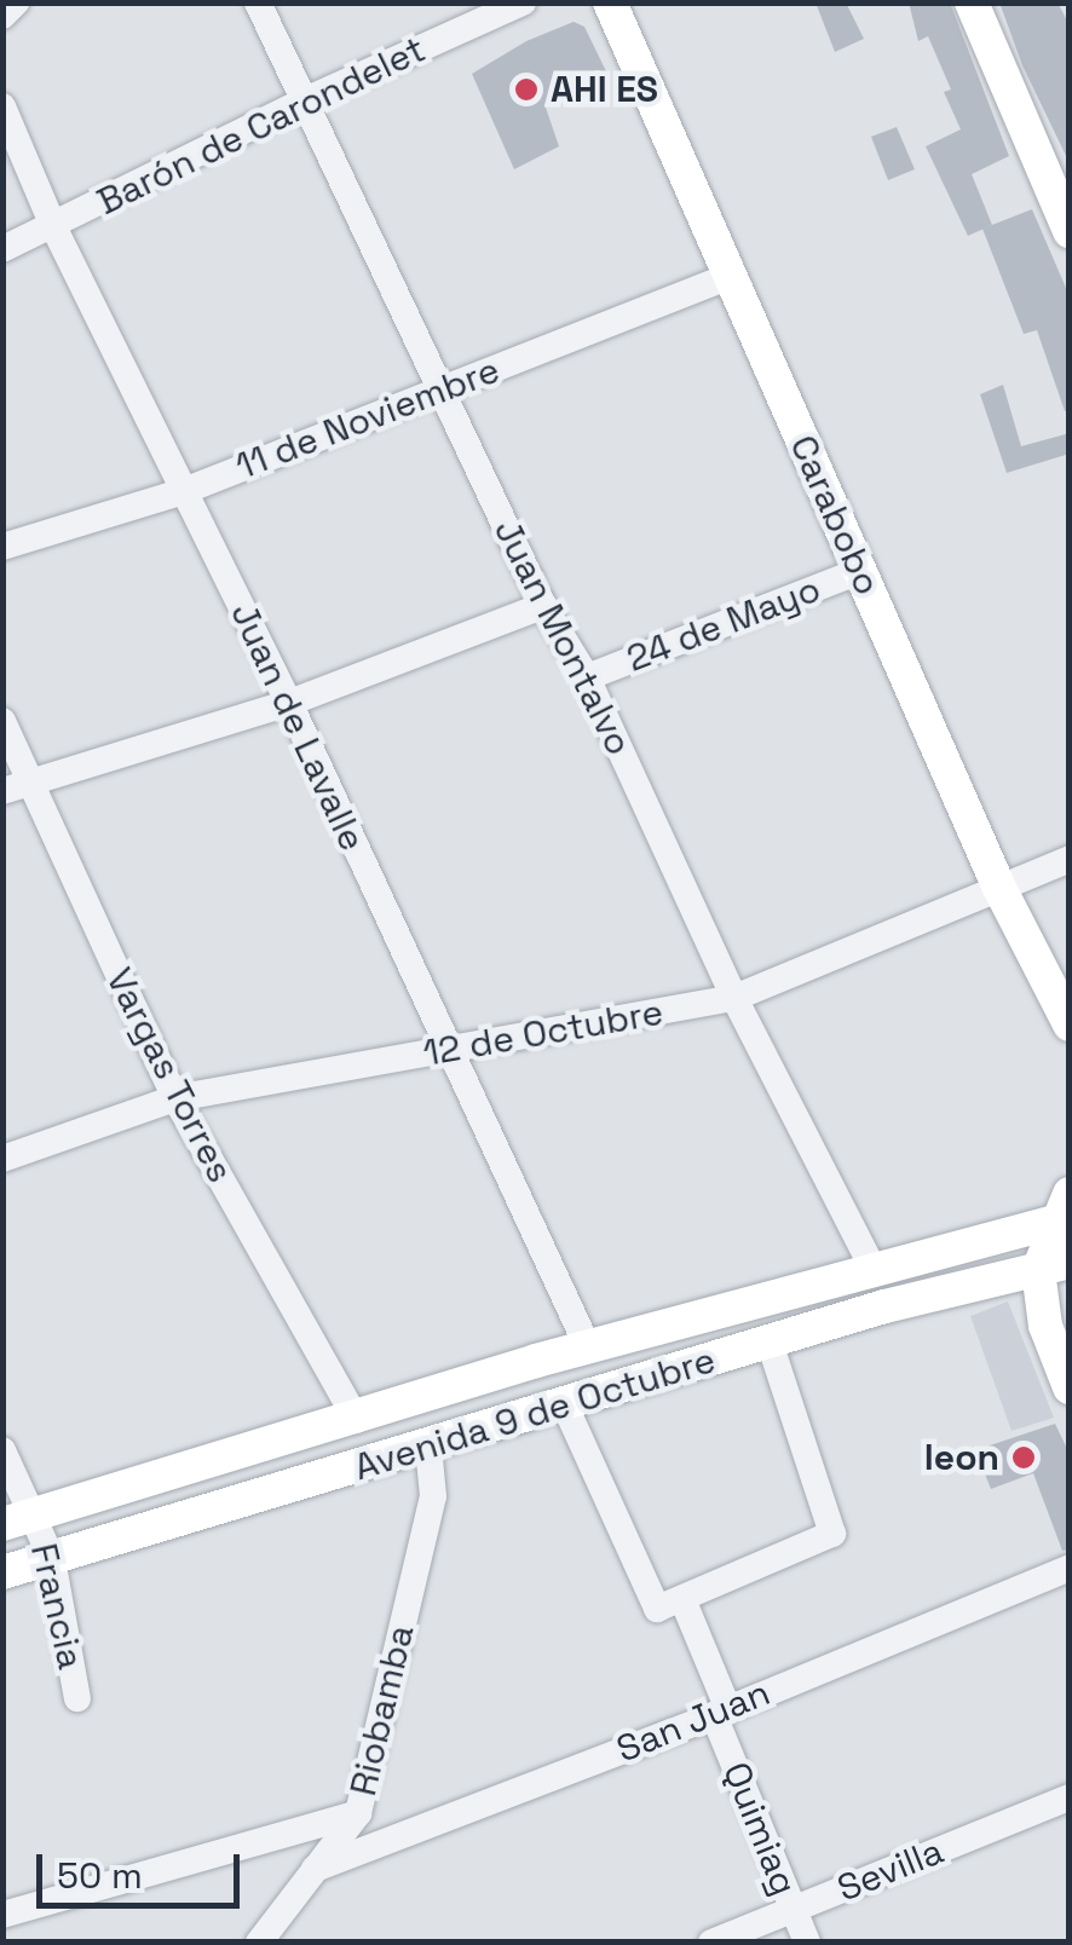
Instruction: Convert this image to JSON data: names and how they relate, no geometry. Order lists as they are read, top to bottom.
{
  "streets": {
    "main road": ["Carabobo", "Avenida 9 de Octubre"],
    "street": [
      "Barón de Carondelet",
      "11 de Noviembre",
      "24 de Mayo",
      "Juan Montalvo",
      "Juan de Lavalle",
      "12 de Octubre",
      "Vargas Torres",
      "Francia",
      "Riobamba",
      "San Juan",
      "Quimiag",
      "Sevilla"
    ]
  },
  "crossings": [
    ["Barón de Carondelet", "Juan Montalvo"],
    ["Barón de Carondelet", "Juan de Lavalle"],
    ["11 de Noviembre", "Carabobo"],
    ["11 de Noviembre", "Juan Montalvo"],
    ["11 de Noviembre", "Juan de Lavalle"],
    ["Carabobo", "24 de Mayo"],
    ["Carabobo", "12 de Octubre"],
    ["24 de Mayo", "Juan Montalvo"],
    ["Juan Montalvo", "12 de Octubre"],
    ["Juan Montalvo", "Avenida 9 de Octubre"],
    ["Juan de Lavalle", "12 de Octubre"],
    ["Juan de Lavalle", "Avenida 9 de Octubre"],
    ["12 de Octubre", "Vargas Torres"],
    ["Vargas Torres", "Avenida 9 de Octubre"],
    ["Avenida 9 de Octubre", "Francia"],
    ["Avenida 9 de Octubre", "Riobamba"],
    ["Avenida 9 de Octubre", "Quimiag"],
    ["Riobamba", "San Juan"],
    ["San Juan", "Quimiag"],
    ["Quimiag", "Sevilla"]
  ],
  "places": ["AHI ES", "leon"],
  "scale_bar": "50 m"
}
